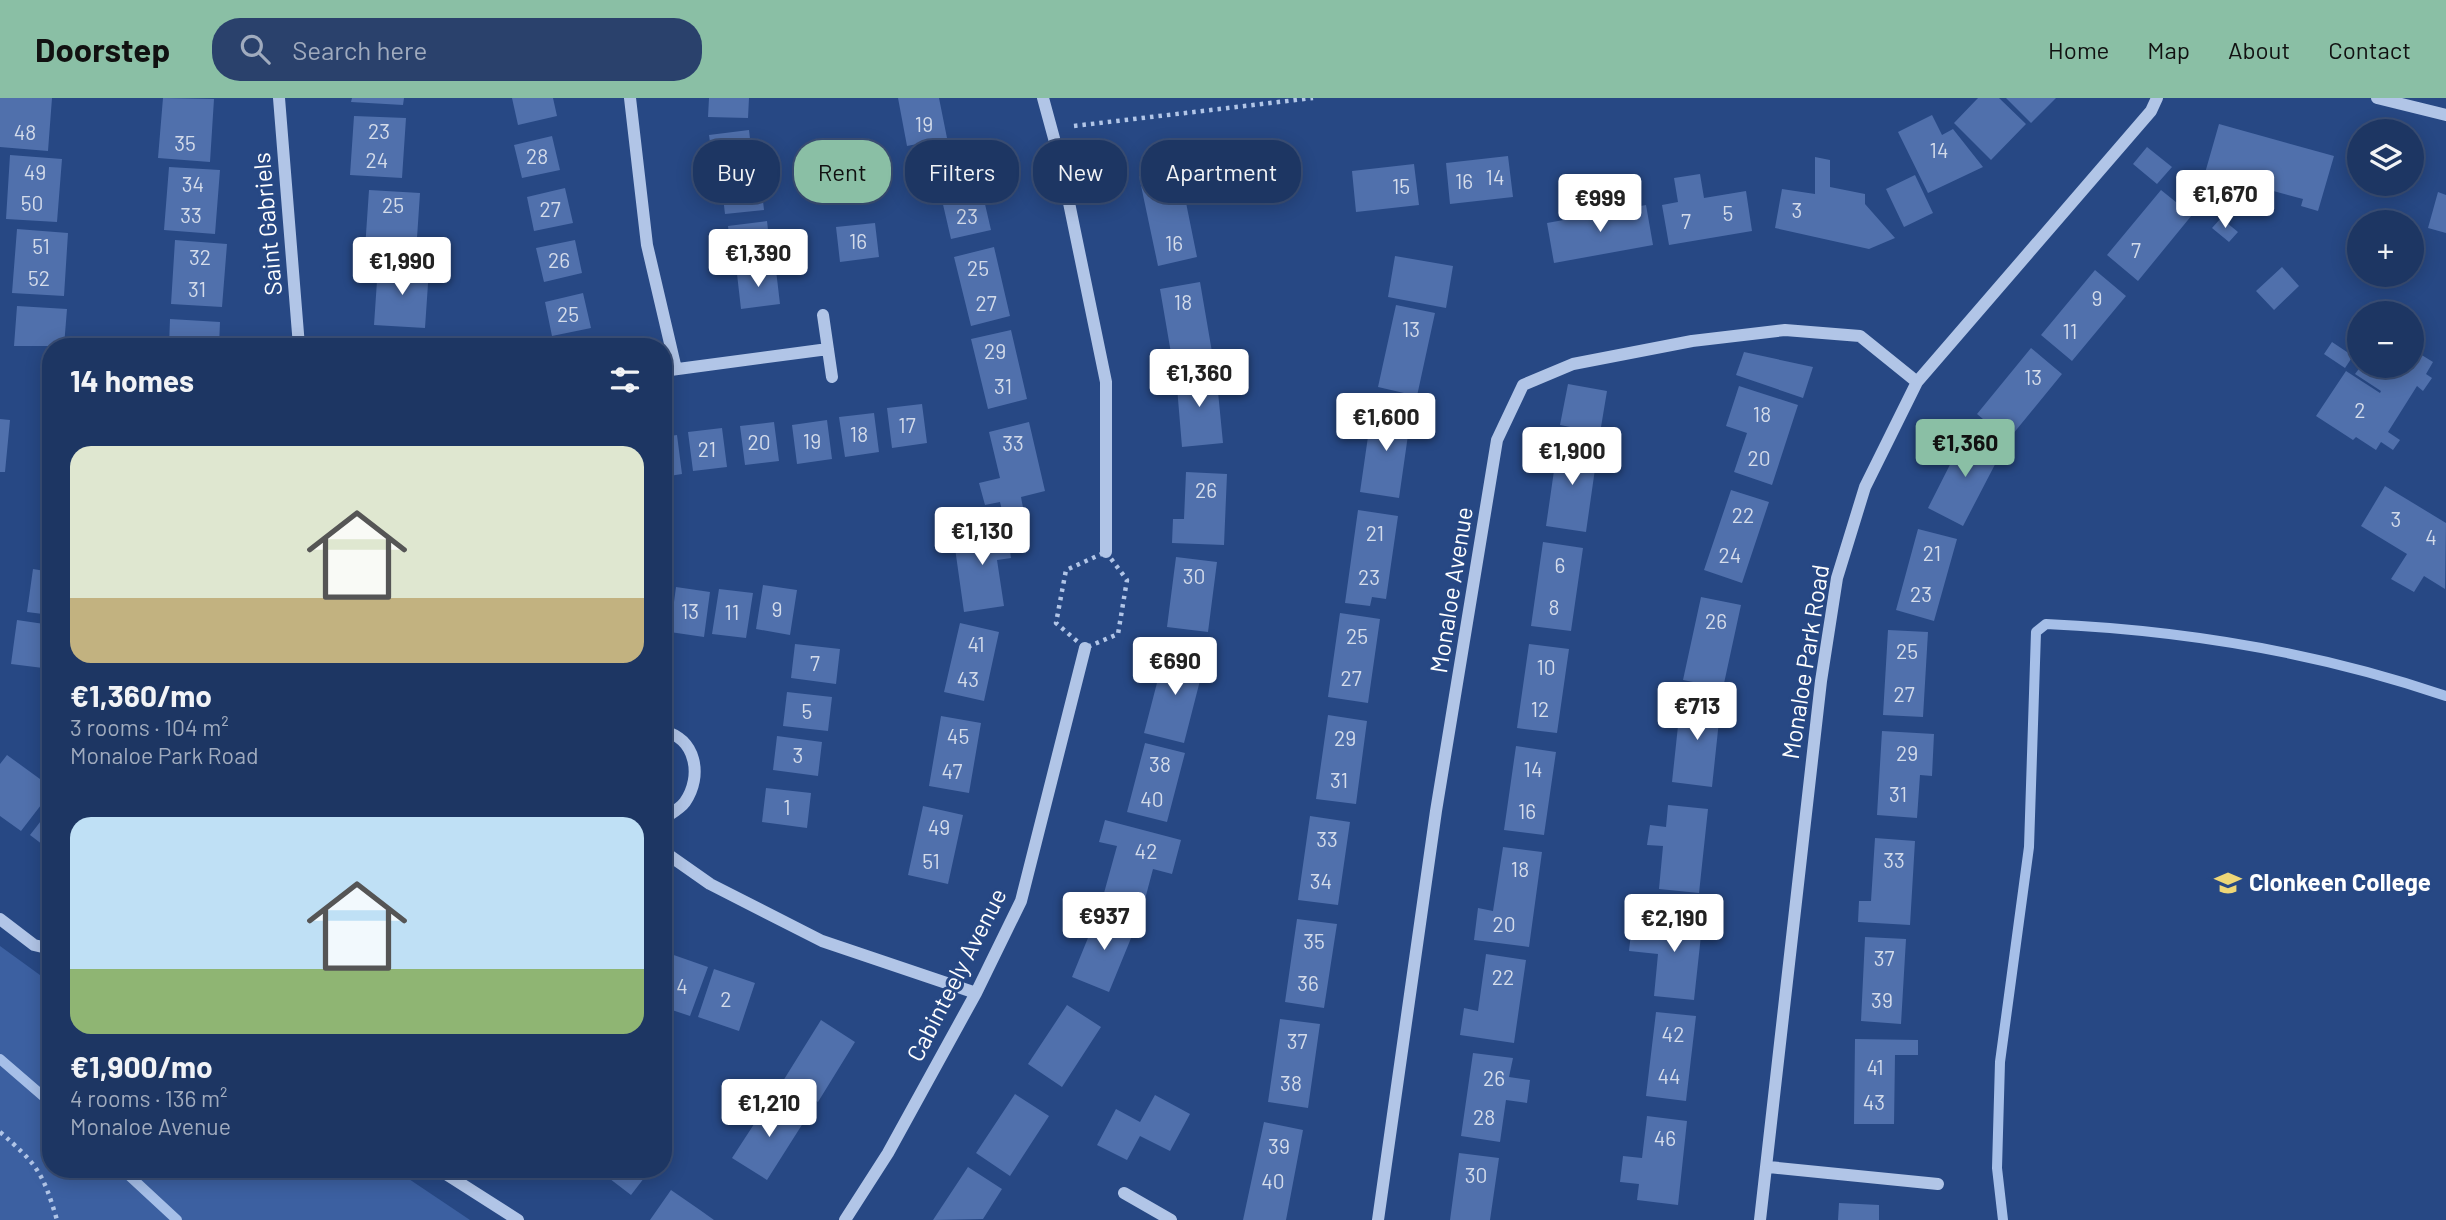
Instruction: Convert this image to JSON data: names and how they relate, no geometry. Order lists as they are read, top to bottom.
{
  "streets": {
    "street": [
      "Saint Gabriels",
      "Monaloe Avenue",
      "Monaloe Park Road",
      "Cabinteely Avenue"
    ]
  },
  "crossings": [
    ["Monaloe Avenue", "Monaloe Park Road"]
  ],
  "places": {
    "school or university": ["Clonkeen College"]
  },
  "house_numbers": [
    "19",
    "23",
    "48",
    "35",
    "14",
    "28",
    "24",
    "49",
    "14",
    "16",
    "34",
    "15",
    "50",
    "25",
    "27",
    "3",
    "5",
    "33",
    "23",
    "7",
    "16",
    "16",
    "51",
    "7",
    "32",
    "26",
    "25",
    "52",
    "31",
    "9",
    "18",
    "27",
    "25",
    "13",
    "11",
    "29",
    "13",
    "31",
    "2",
    "18",
    "17",
    "18",
    "19",
    "20",
    "33",
    "21",
    "20",
    "26",
    "22",
    "3",
    "21",
    "4",
    "21",
    "24",
    "6",
    "30",
    "23",
    "23",
    "8",
    "9",
    "13",
    "11",
    "26",
    "25",
    "41",
    "25",
    "7",
    "10",
    "27",
    "43",
    "27",
    "12",
    "5",
    "45",
    "29",
    "29",
    "3",
    "38",
    "14",
    "47",
    "31",
    "31",
    "40",
    "1",
    "16",
    "49",
    "33",
    "42",
    "33",
    "51",
    "18",
    "34",
    "20",
    "35",
    "37",
    "22",
    "36",
    "4",
    "2",
    "39",
    "42",
    "37",
    "41",
    "44",
    "26",
    "38",
    "43",
    "28",
    "46",
    "39",
    "30",
    "40"
  ],
  "page": {
    "header": "Doorstep",
    "search": "Search here",
    "nav": [
      "Home",
      "Map",
      "About",
      "Contact"
    ],
    "map_buttons": ["+", "−"],
    "chip": [
      "Buy",
      "Rent",
      "Filters",
      "New",
      "Apartment"
    ],
    "price": [
      "€1,670",
      "€999",
      "€1,390",
      "€1,990",
      "€1,360",
      "€1,600",
      "€1,360",
      "€1,900",
      "€1,130",
      "€690",
      "€713",
      "€937",
      "€2,190",
      "€1,210"
    ],
    "heading": "14 homes",
    "list": [
      {
        "name": "€1,360/mo",
        "note": "3 rooms · 104 m² · Monaloe Park Road"
      },
      {
        "name": "€1,900/mo",
        "note": "4 rooms · 136 m² · Monaloe Avenue"
      }
    ]
  }
}
